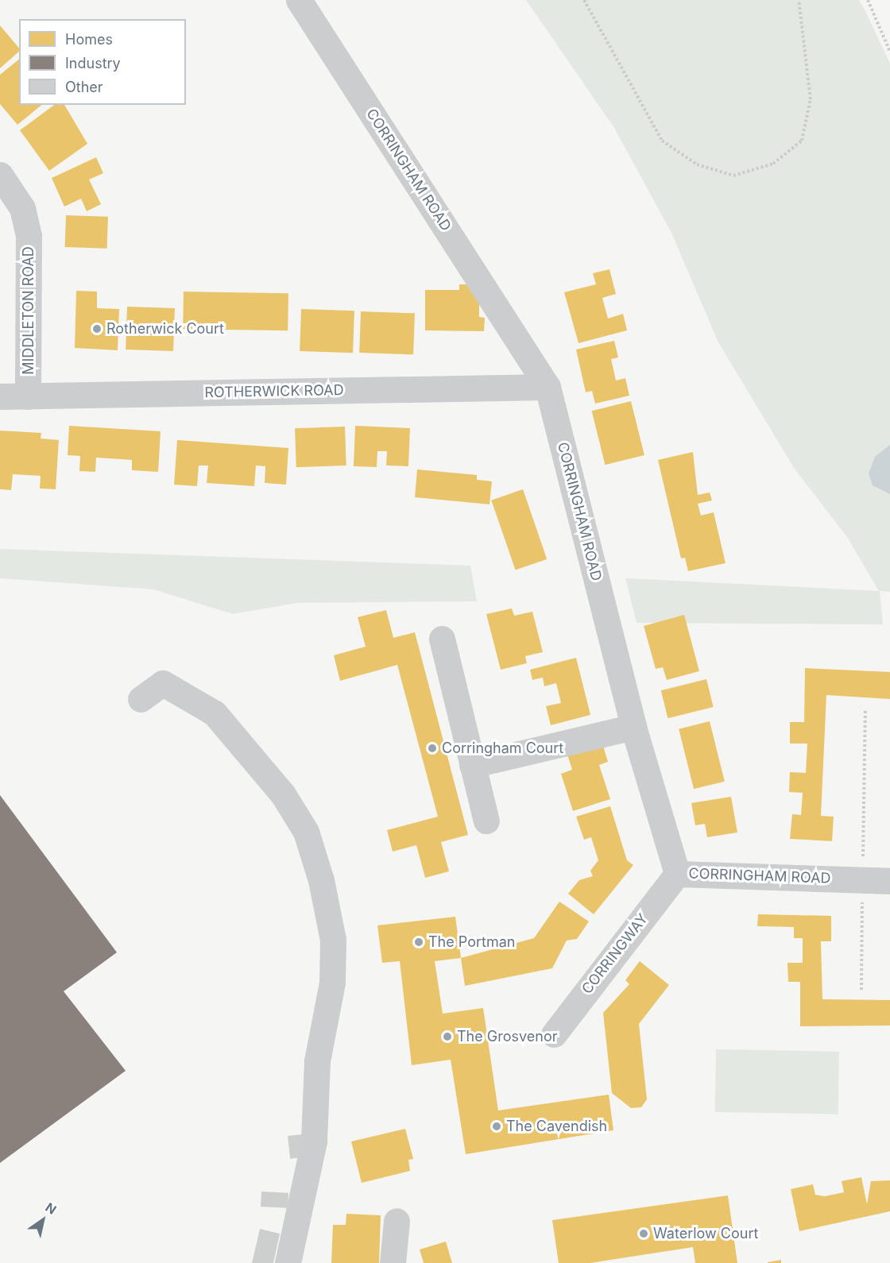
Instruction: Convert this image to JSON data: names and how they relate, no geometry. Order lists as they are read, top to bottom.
{
  "streets": {
    "street": [
      "CORRINGHAM ROAD",
      "MIDDLETON ROAD",
      "ROTHERWICK ROAD",
      "CORRINGWAY"
    ]
  },
  "crossings": [
    ["CORRINGHAM ROAD", "ROTHERWICK ROAD"],
    ["CORRINGHAM ROAD", "CORRINGWAY"],
    ["MIDDLETON ROAD", "ROTHERWICK ROAD"]
  ],
  "places": [
    "Rotherwick Court",
    "Corringham Court",
    "The Portman",
    "The Grosvenor",
    "The Cavendish",
    "Waterlow Court"
  ],
  "legend": ["Homes", "Industry", "Other"],
  "north": "top right"
}
